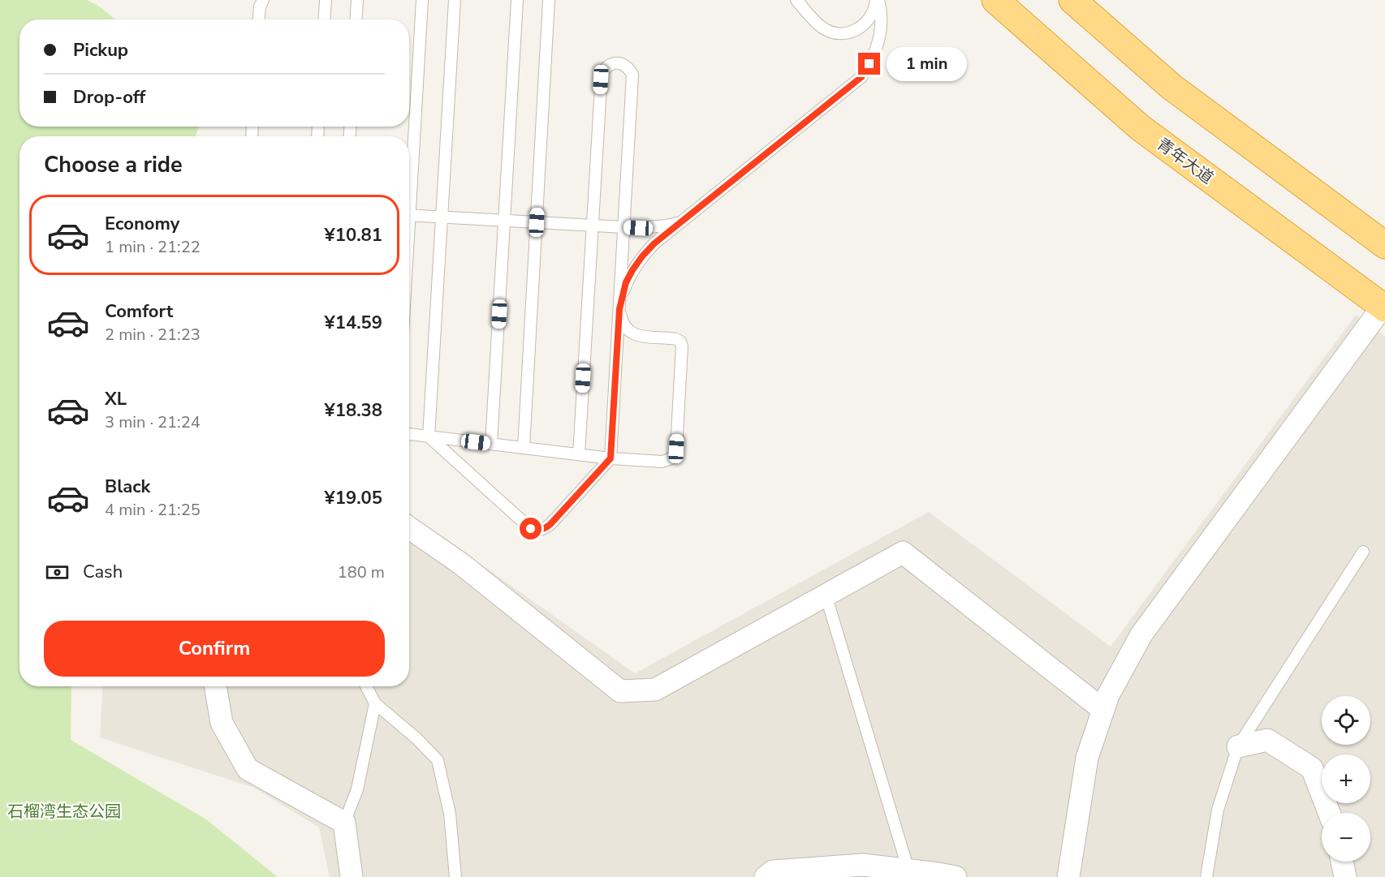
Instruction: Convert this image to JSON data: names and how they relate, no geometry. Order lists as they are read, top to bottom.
{
  "streets": {
    "highway": ["青年大道"]
  },
  "parks": ["石榴湾生态公园"],
  "page": {
    "banner": ["Pickup", "Drop-off"],
    "bubble": "1 min",
    "heading": "Choose a ride",
    "list": [
      {
        "name": "Economy",
        "note": "1 min · 21:22",
        "value": "¥10.81"
      },
      {
        "name": "Comfort",
        "note": "2 min · 21:23",
        "value": "¥14.59"
      },
      {
        "name": "XL",
        "note": "3 min · 21:24",
        "value": "¥18.38"
      },
      {
        "name": "Black",
        "note": "4 min · 21:25",
        "value": "¥19.05"
      }
    ],
    "pay": ["Cash", "180 m"],
    "buttons": "Confirm",
    "map_buttons": ["+", "−"]
  }
}
